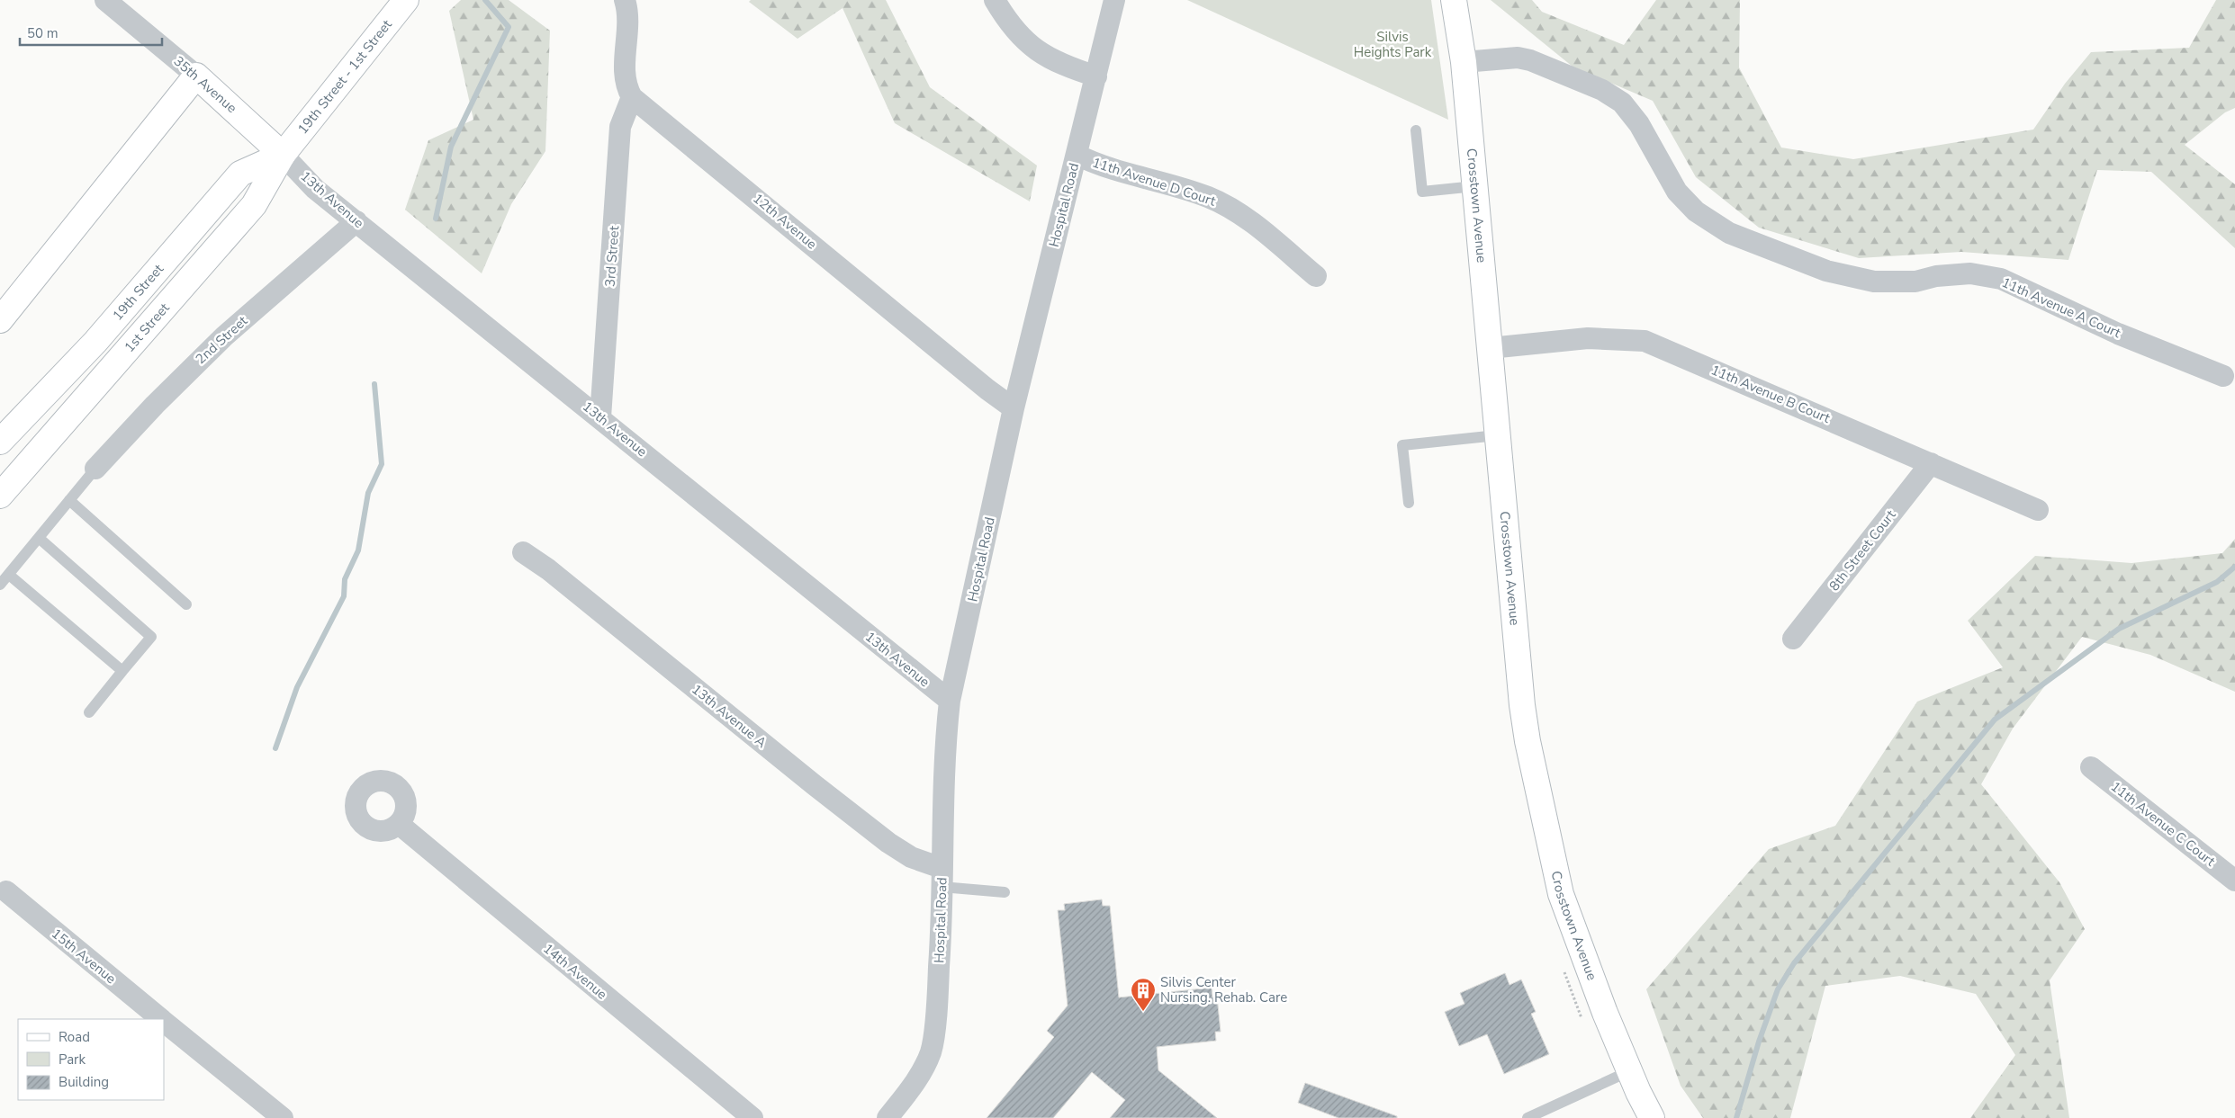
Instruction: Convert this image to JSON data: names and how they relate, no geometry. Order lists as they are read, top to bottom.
{
  "streets": {
    "street": [
      "19th Street - 1st Street",
      "35th Avenue",
      "11th Avenue D Court",
      "13th Avenue",
      "Hospital Road",
      "Crosstown Avenue",
      "12th Avenue",
      "3rd Street",
      "19th Street",
      "11th Avenue A Court",
      "1st Street",
      "2nd Street",
      "11th Avenue B Court",
      "8th Street Court",
      "13th Avenue A",
      "11th Avenue C Court",
      "15th Avenue",
      "14th Avenue"
    ]
  },
  "crossings": [
    ["19th Street - 1st Street", "35th Avenue"],
    ["19th Street - 1st Street", "13th Avenue"],
    ["19th Street - 1st Street", "19th Street"],
    ["19th Street - 1st Street", "1st Street"],
    ["35th Avenue", "13th Avenue"],
    ["35th Avenue", "19th Street"],
    ["35th Avenue", "1st Street"],
    ["11th Avenue D Court", "Hospital Road"],
    ["13th Avenue", "Hospital Road"],
    ["13th Avenue", "3rd Street"],
    ["13th Avenue", "19th Street"],
    ["13th Avenue", "1st Street"],
    ["13th Avenue", "2nd Street"],
    ["Hospital Road", "12th Avenue"],
    ["Hospital Road", "13th Avenue A"],
    ["Crosstown Avenue", "11th Avenue A Court"],
    ["Crosstown Avenue", "11th Avenue B Court"],
    ["12th Avenue", "3rd Street"],
    ["19th Street", "1st Street"],
    ["11th Avenue B Court", "8th Street Court"]
  ],
  "parks": ["Silvis Heights Park"],
  "places": {
    "building": ["Silvis Center Nursing. Rehab. Care"]
  },
  "legend": ["Road", "Park", "Building"],
  "scale_bar": "50 m"
}
